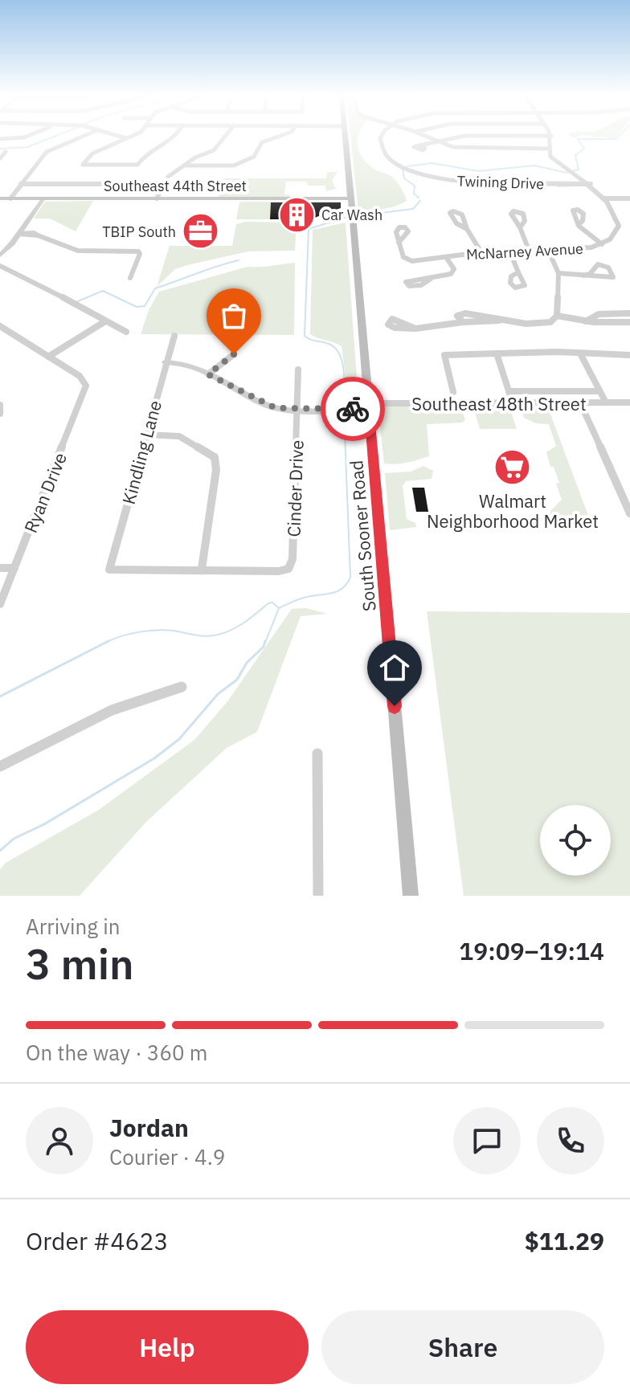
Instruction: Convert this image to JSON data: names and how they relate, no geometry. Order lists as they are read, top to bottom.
{
  "streets": {
    "main road": ["Southeast 44th Street", "South Sooner Road"],
    "street": [
      "Twining Drive",
      "McNarney Avenue",
      "Southeast 48th Street",
      "Kindling Lane",
      "Cinder Drive",
      "Ryan Drive"
    ]
  },
  "crossings": [
    ["Twining Drive", "McNarney Avenue"],
    ["Southeast 44th Street", "South Sooner Road"],
    ["Southeast 48th Street", "Kindling Lane"],
    ["Southeast 48th Street", "Cinder Drive"],
    ["Southeast 48th Street", "South Sooner Road"],
    ["Kindling Lane", "Cinder Drive"]
  ],
  "places": {
    "building": ["Car Wash"],
    "office": ["TBIP South"],
    "supermarket": ["Walmart Neighborhood Market"]
  },
  "page": {
    "heading": ["3 min", "Arriving in", "19:09–19:14"],
    "panel": [
      "Jordan",
      "Courier · 4.9",
      "Order #4623",
      "$11.29"
    ],
    "bar": "On the way · 360 m",
    "buttons": ["Help", "Share"]
  }
}
